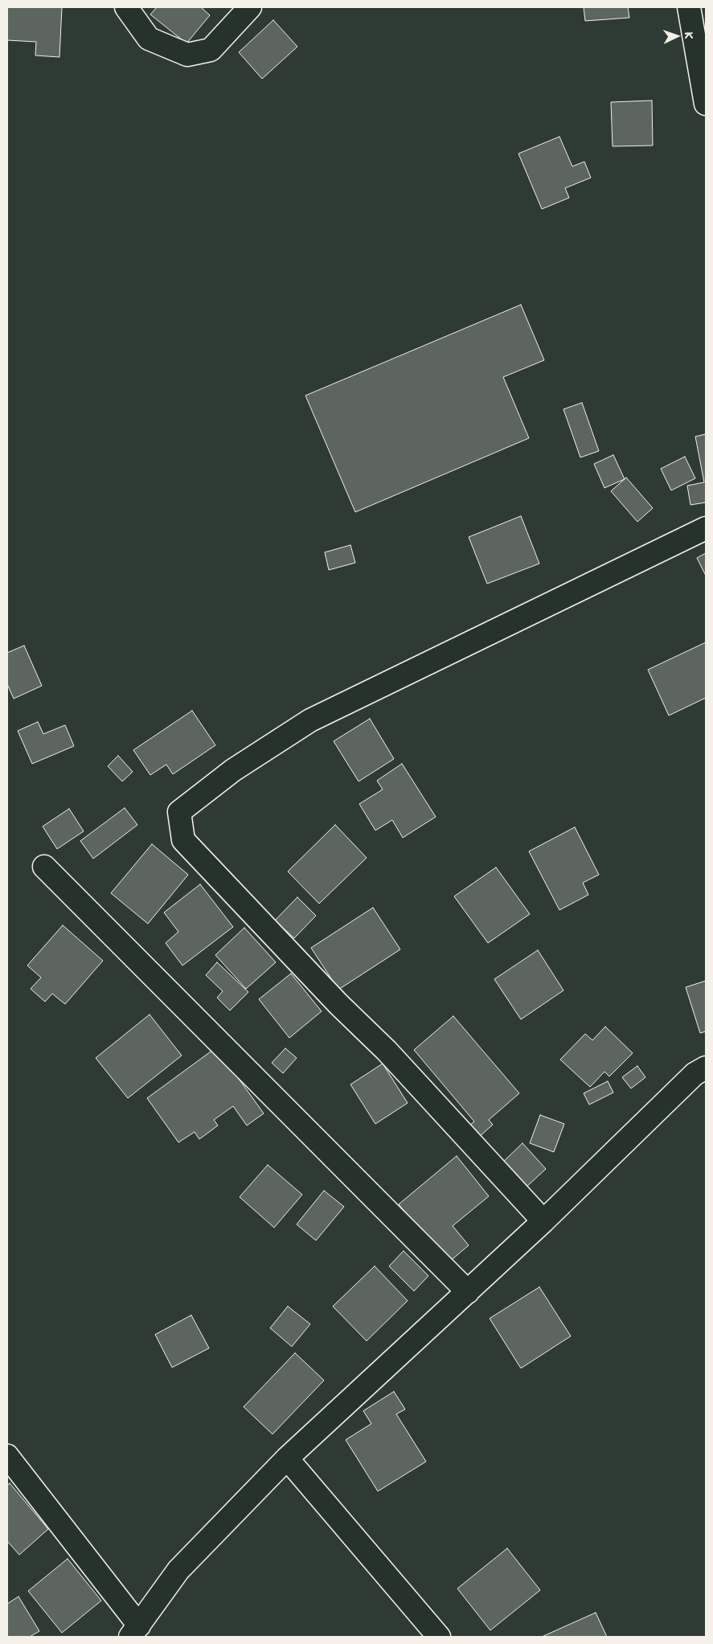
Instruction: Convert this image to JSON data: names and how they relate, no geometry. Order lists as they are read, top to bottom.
{
  "north": "right"
}
